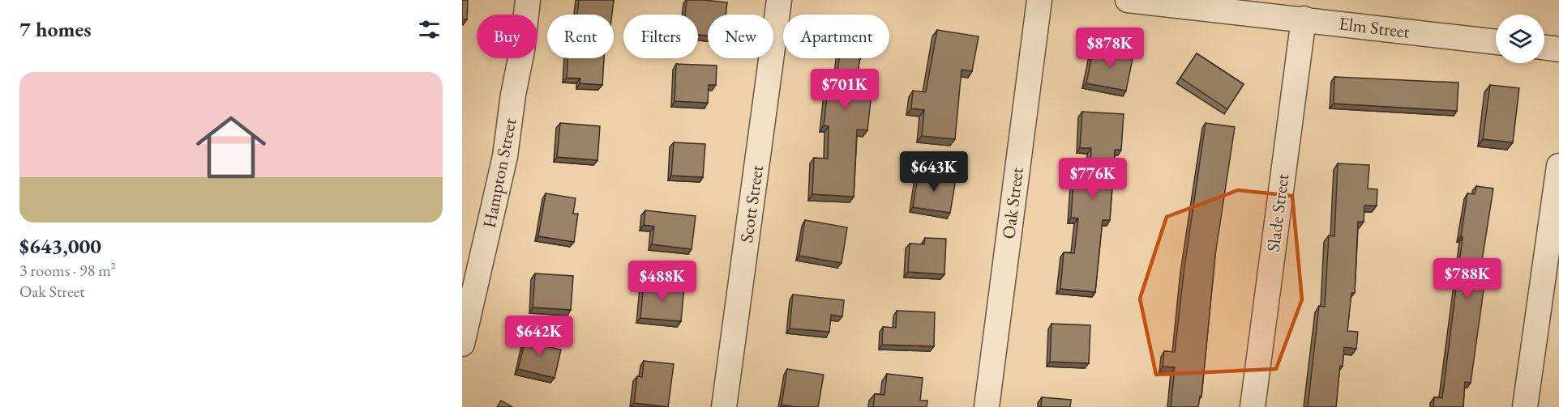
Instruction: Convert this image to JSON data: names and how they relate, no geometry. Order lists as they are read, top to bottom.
{
  "streets": {
    "street": [
      "Elm Street",
      "Hampton Street",
      "Oak Street",
      "Scott Street",
      "Slade Street"
    ]
  },
  "crossings": [
    ["Elm Street", "Slade Street"]
  ],
  "page": {
    "heading": "7 homes",
    "chip": [
      "Buy",
      "Rent",
      "Filters",
      "New",
      "Apartment"
    ],
    "price": [
      "$878K",
      "$701K",
      "$643K",
      "$776K",
      "$788K",
      "$488K",
      "$642K"
    ],
    "list": [
      {
        "name": "$643,000",
        "note": "3 rooms · 98 m² · Oak Street"
      }
    ]
  }
}
